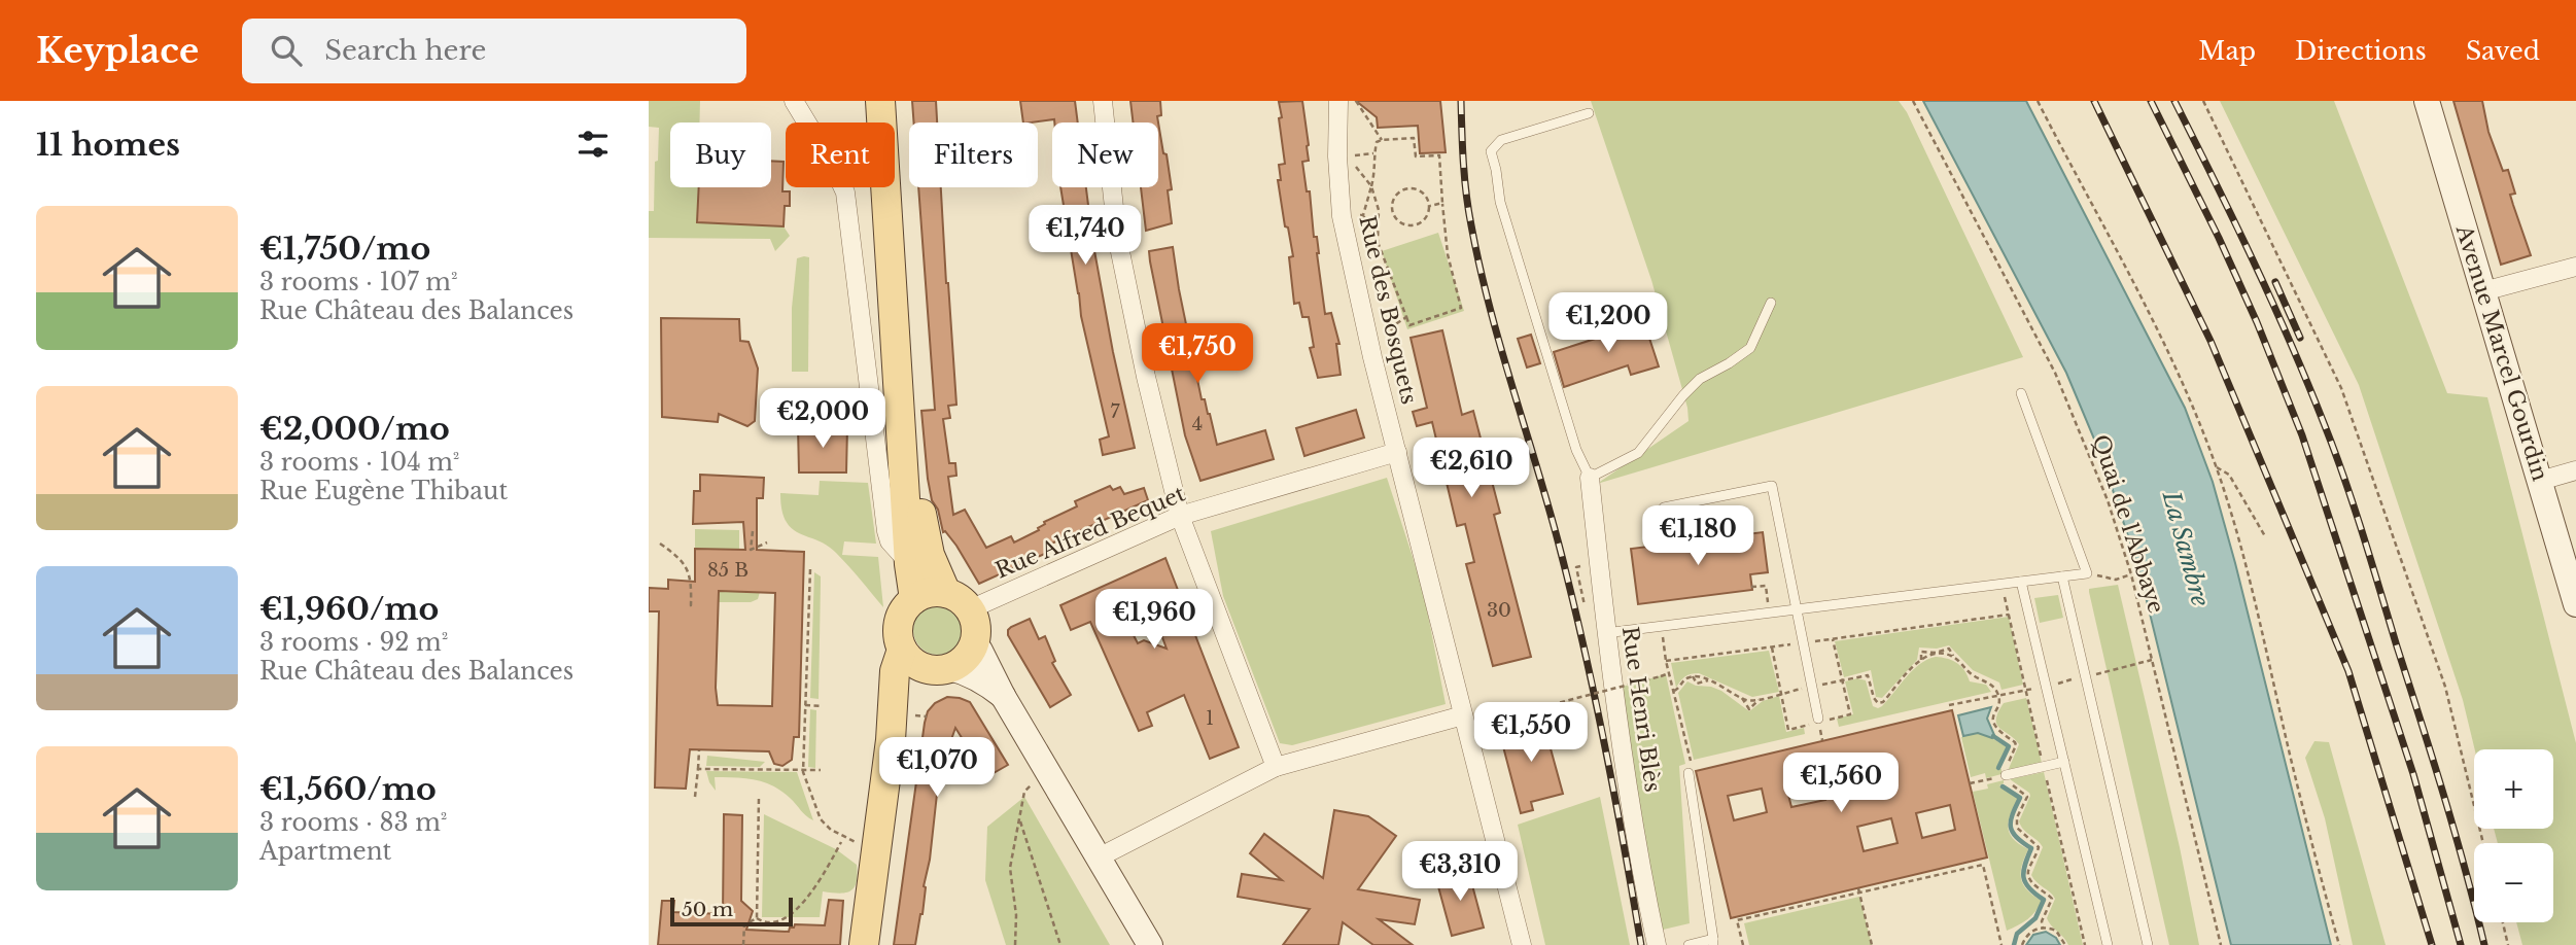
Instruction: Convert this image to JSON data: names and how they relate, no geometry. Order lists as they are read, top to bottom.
{
  "streets": {
    "street": [
      "Rue des Bosquets",
      "Avenue Marcel Gourdin",
      "Rue Alfred Bequet",
      "Rue Henri Blès"
    ],
    "path": ["Quai de l'Abbaye"]
  },
  "crossings": [
    ["Rue des Bosquets", "Rue Alfred Bequet"]
  ],
  "water": ["La Sambre"],
  "house_numbers": [
    "7",
    "4",
    "85 B",
    "30",
    "1"
  ],
  "scale_bar": "50 m",
  "page": {
    "header": "Keyplace",
    "search": "Search here",
    "nav": ["Map", "Directions", "Saved"],
    "heading": "11 homes",
    "chip": [
      "Buy",
      "Rent",
      "Filters",
      "New"
    ],
    "list": [
      {
        "name": "€1,750/mo",
        "note": "3 rooms · 107 m² · Rue Château des Balances"
      },
      {
        "name": "€2,000/mo",
        "note": "3 rooms · 104 m² · Rue Eugène Thibaut"
      },
      {
        "name": "€1,960/mo",
        "note": "3 rooms · 92 m² · Rue Château des Balances"
      },
      {
        "name": "€1,560/mo",
        "note": "3 rooms · 83 m² · Apartment"
      }
    ],
    "price": [
      "€1,740",
      "€1,200",
      "€1,750",
      "€2,000",
      "€2,610",
      "€1,180",
      "€1,960",
      "€1,550",
      "€1,070",
      "€1,560",
      "€3,310"
    ],
    "map_buttons": ["+", "−"],
    "scale": "50 m"
  }
}
